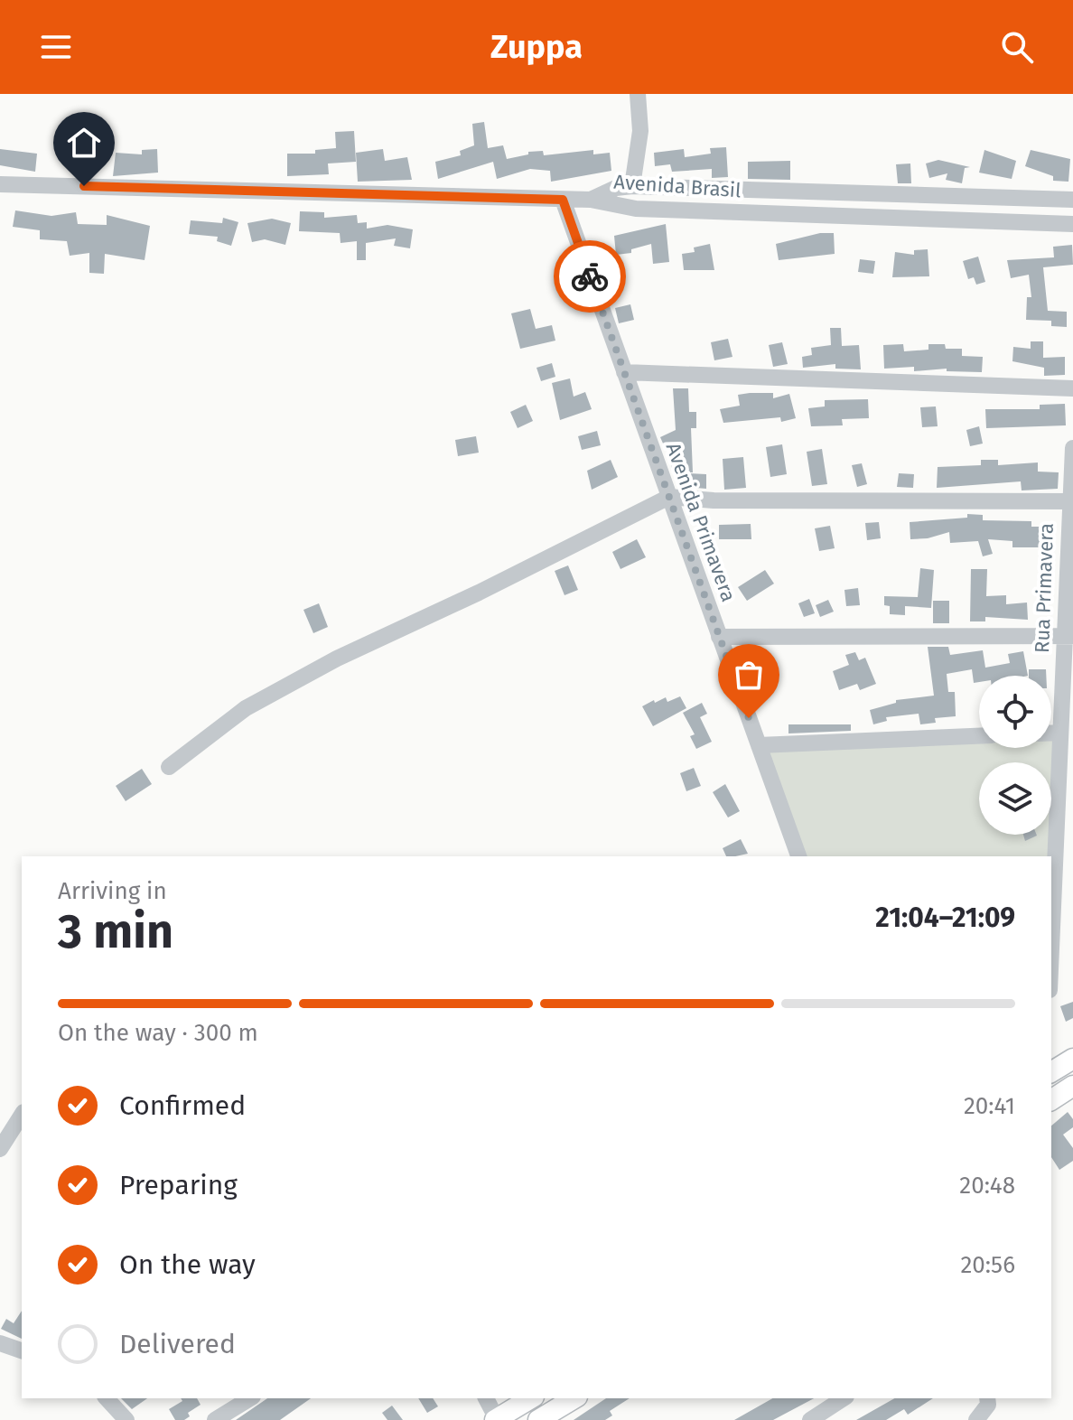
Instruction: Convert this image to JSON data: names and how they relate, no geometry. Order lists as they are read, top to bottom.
{
  "streets": {
    "street": ["Avenida Brasil", "Avenida Primavera", "Rua Primavera"]
  },
  "page": {
    "header": "Zuppa",
    "heading": ["3 min", "Arriving in", "21:04–21:09"],
    "bar": "On the way · 300 m",
    "list": [
      ["Confirmed", "20:41"],
      ["Preparing", "20:48"],
      ["On the way", "20:56"],
      "Delivered"
    ]
  }
}
